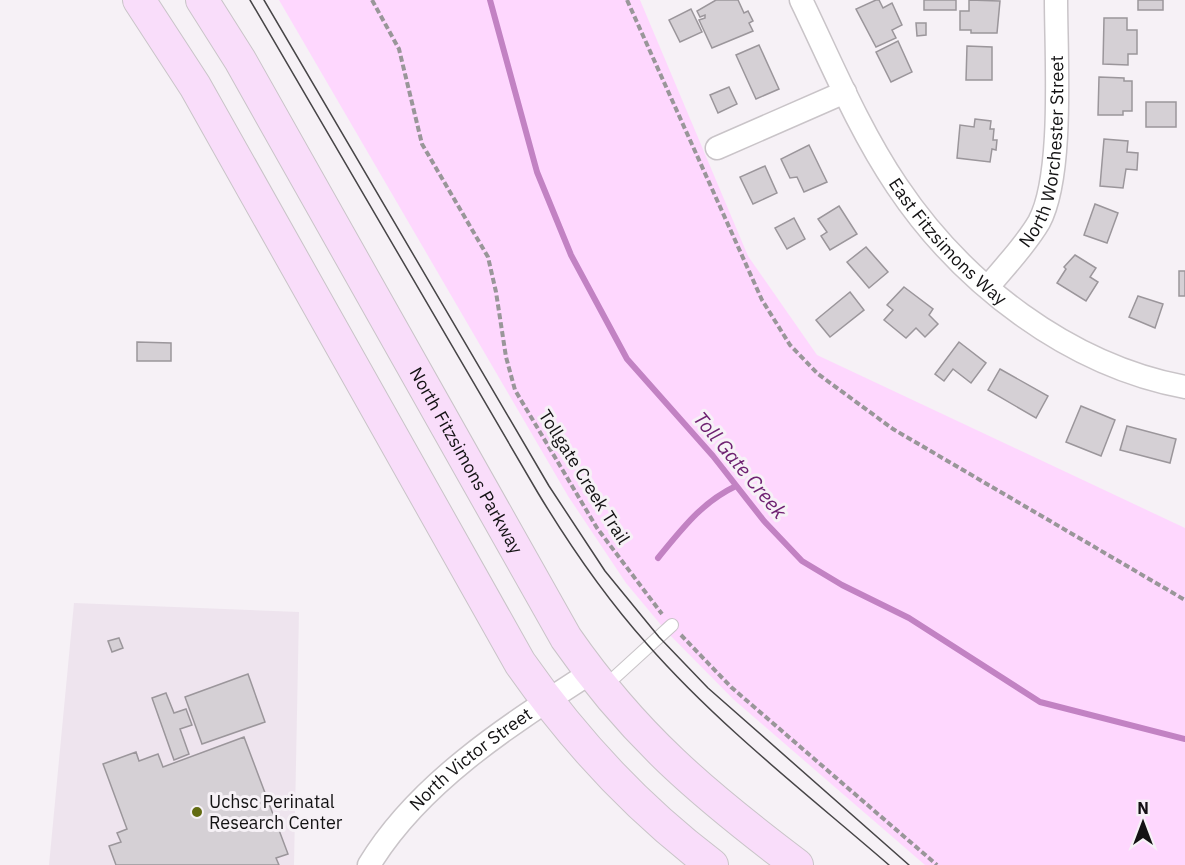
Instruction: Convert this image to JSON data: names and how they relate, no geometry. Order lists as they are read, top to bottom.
{
  "streets": {
    "main road": ["North Fitzsimons Parkway"],
    "street": ["North Worchester Street", "East Fitzsimons Way", "North Victor Street"],
    "path": ["Tollgate Creek Trail"]
  },
  "crossings": [
    ["North Worchester Street", "East Fitzsimons Way"],
    ["North Fitzsimons Parkway", "North Victor Street"]
  ],
  "water": ["Toll Gate Creek"],
  "places": ["Uchsc Perinatal Research Center"],
  "north": "top"
}
